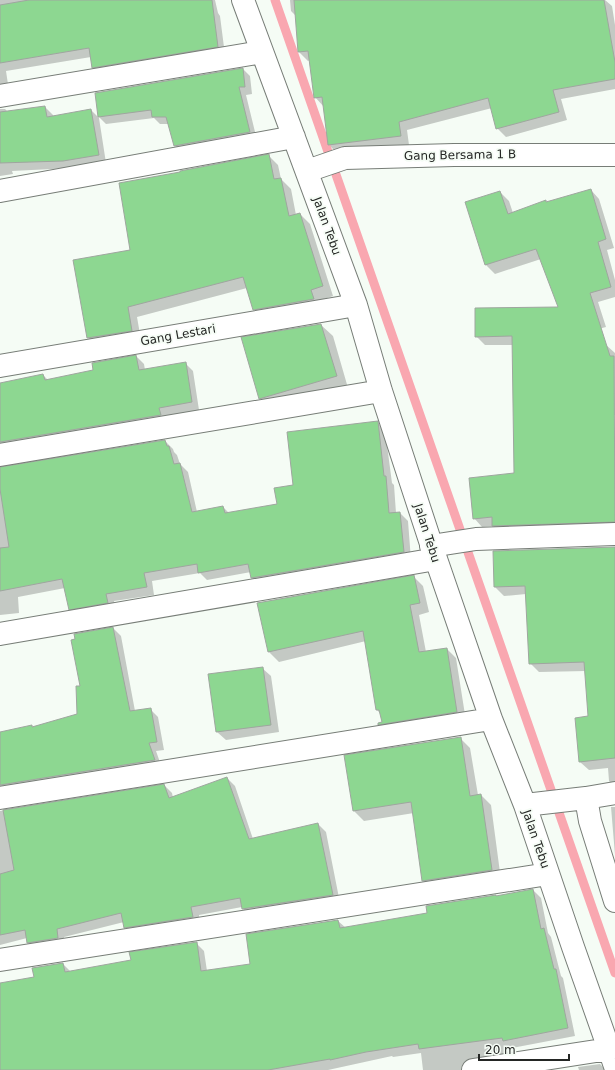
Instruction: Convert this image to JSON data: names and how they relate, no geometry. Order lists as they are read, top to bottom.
{
  "streets": {
    "street": ["Gang Bersama 1 B", "Jalan Tebu", "Gang Lestari"]
  },
  "crossings": [
    ["Gang Bersama 1 B", "Jalan Tebu"],
    ["Jalan Tebu", "Gang Lestari"]
  ],
  "scale_bar": "20 m"
}
